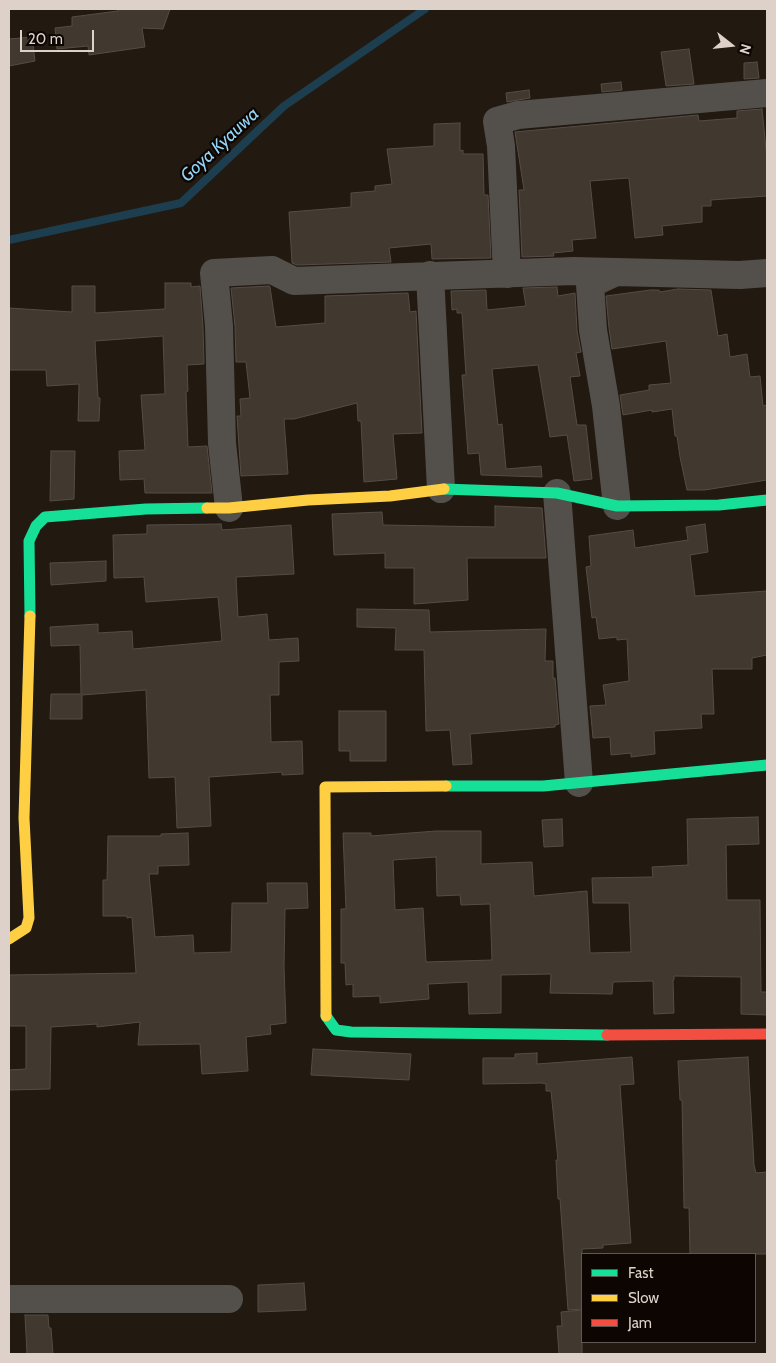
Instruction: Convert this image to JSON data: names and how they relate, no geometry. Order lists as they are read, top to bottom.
{
  "water": ["Goya Kyauwa"],
  "legend": ["Fast", "Slow", "Jam"],
  "scale_bar": "20 m",
  "north": "right"
}
